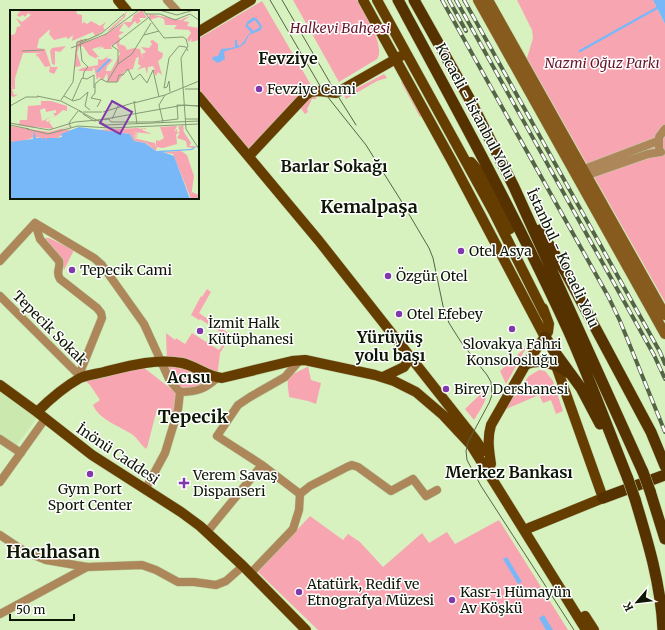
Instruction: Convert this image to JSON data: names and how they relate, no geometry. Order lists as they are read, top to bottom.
{
  "streets": {
    "highway": ["Kocaeli - İstanbul Yolu", "İstanbul - Kocaeli Yolu"],
    "main road": ["İnönü Caddesi"],
    "street": ["Tepecik Sokak"]
  },
  "districts": [
    "Fevziye",
    "Barlar Sokağı",
    "Kemalpaşa",
    "Yürüyüş yolu başı",
    "Acısu",
    "Tepecik",
    "Merkez Bankası",
    "Hacıhasan"
  ],
  "parks": ["Halkevi Bahçesi", "Nazmi Oğuz Parkı"],
  "places": {
    "other": [
      "Fevziye Cami",
      "Otel Asya",
      "Tepecik Cami",
      "Özgür Otel",
      "Otel Efebey",
      "Slovakya Fahri Konsolosluğu",
      "İzmit Halk Kütüphanesi",
      "Birey Dershanesi",
      "Gym Port Sport Center",
      "Atatürk, Redif ve Etnografya Müzesi",
      "Kasr-ı Hümayün Av Köşkü"
    ],
    "health": ["Verem Savaş Dispanseri"]
  },
  "scale_bar": "50 m",
  "north": "bottom left"
}
